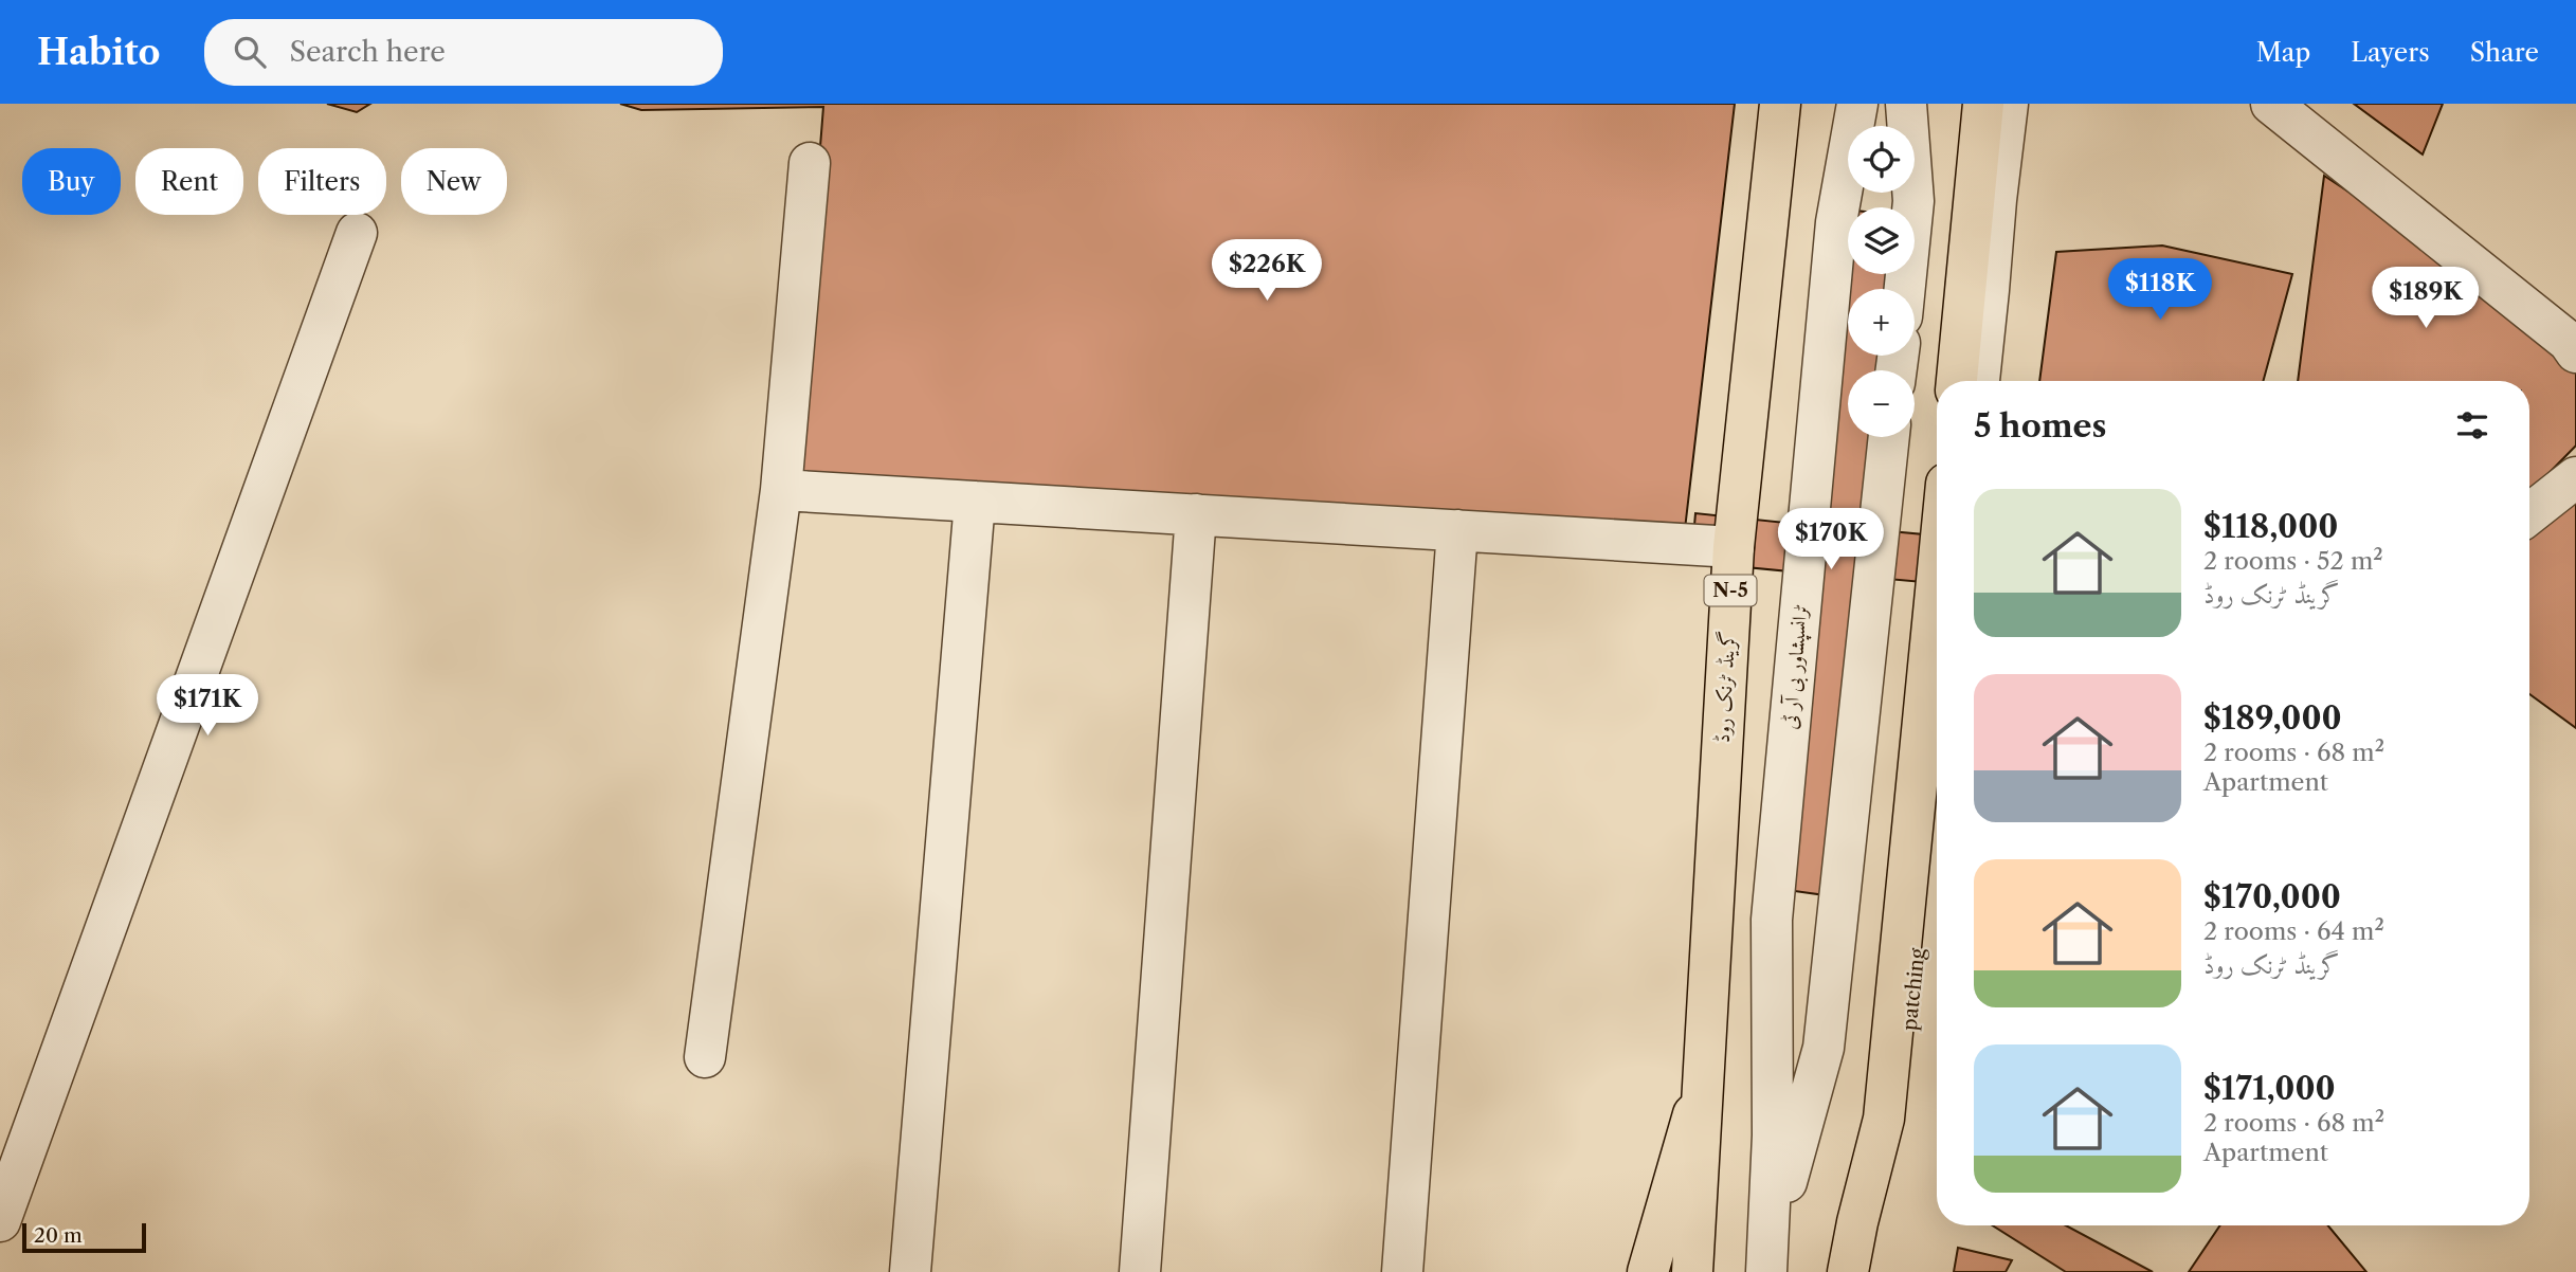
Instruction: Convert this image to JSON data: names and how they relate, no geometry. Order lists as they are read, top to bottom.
{
  "streets": {
    "main road": ["N-5", "گرینڈ ٹرنک روڈ"],
    "street": ["ٹرانسپشاور بی آر ٹی", "patching"]
  },
  "scale_bar": "20 m",
  "page": {
    "header": "Habito",
    "search": "Search here",
    "nav": ["Map", "Layers", "Share"],
    "map_buttons": ["+", "−"],
    "chip": [
      "Buy",
      "Rent",
      "Filters",
      "New"
    ],
    "price": [
      "$226K",
      "$118K",
      "$189K",
      "$170K",
      "$171K"
    ],
    "heading": "5 homes",
    "list": [
      {
        "name": "$118,000",
        "note": "2 rooms · 52 m² · گرینڈ ٹرنک روڈ"
      },
      {
        "name": "$189,000",
        "note": "2 rooms · 68 m² · Apartment"
      },
      {
        "name": "$170,000",
        "note": "2 rooms · 64 m² · گرینڈ ٹرنک روڈ"
      },
      {
        "name": "$171,000",
        "note": "2 rooms · 68 m² · Apartment"
      }
    ],
    "scale": "20 m"
  }
}
